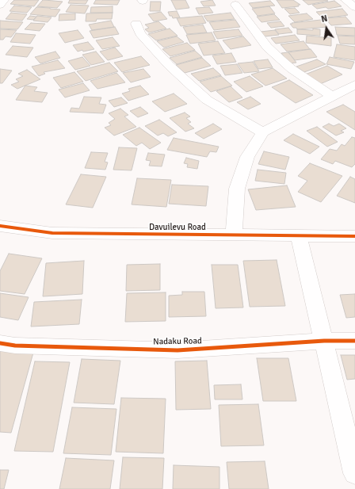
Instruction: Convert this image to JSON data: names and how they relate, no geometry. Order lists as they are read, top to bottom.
{
  "streets": {
    "street": ["Davuilevu Road", "Nadaku Road"]
  },
  "north": "top"
}
